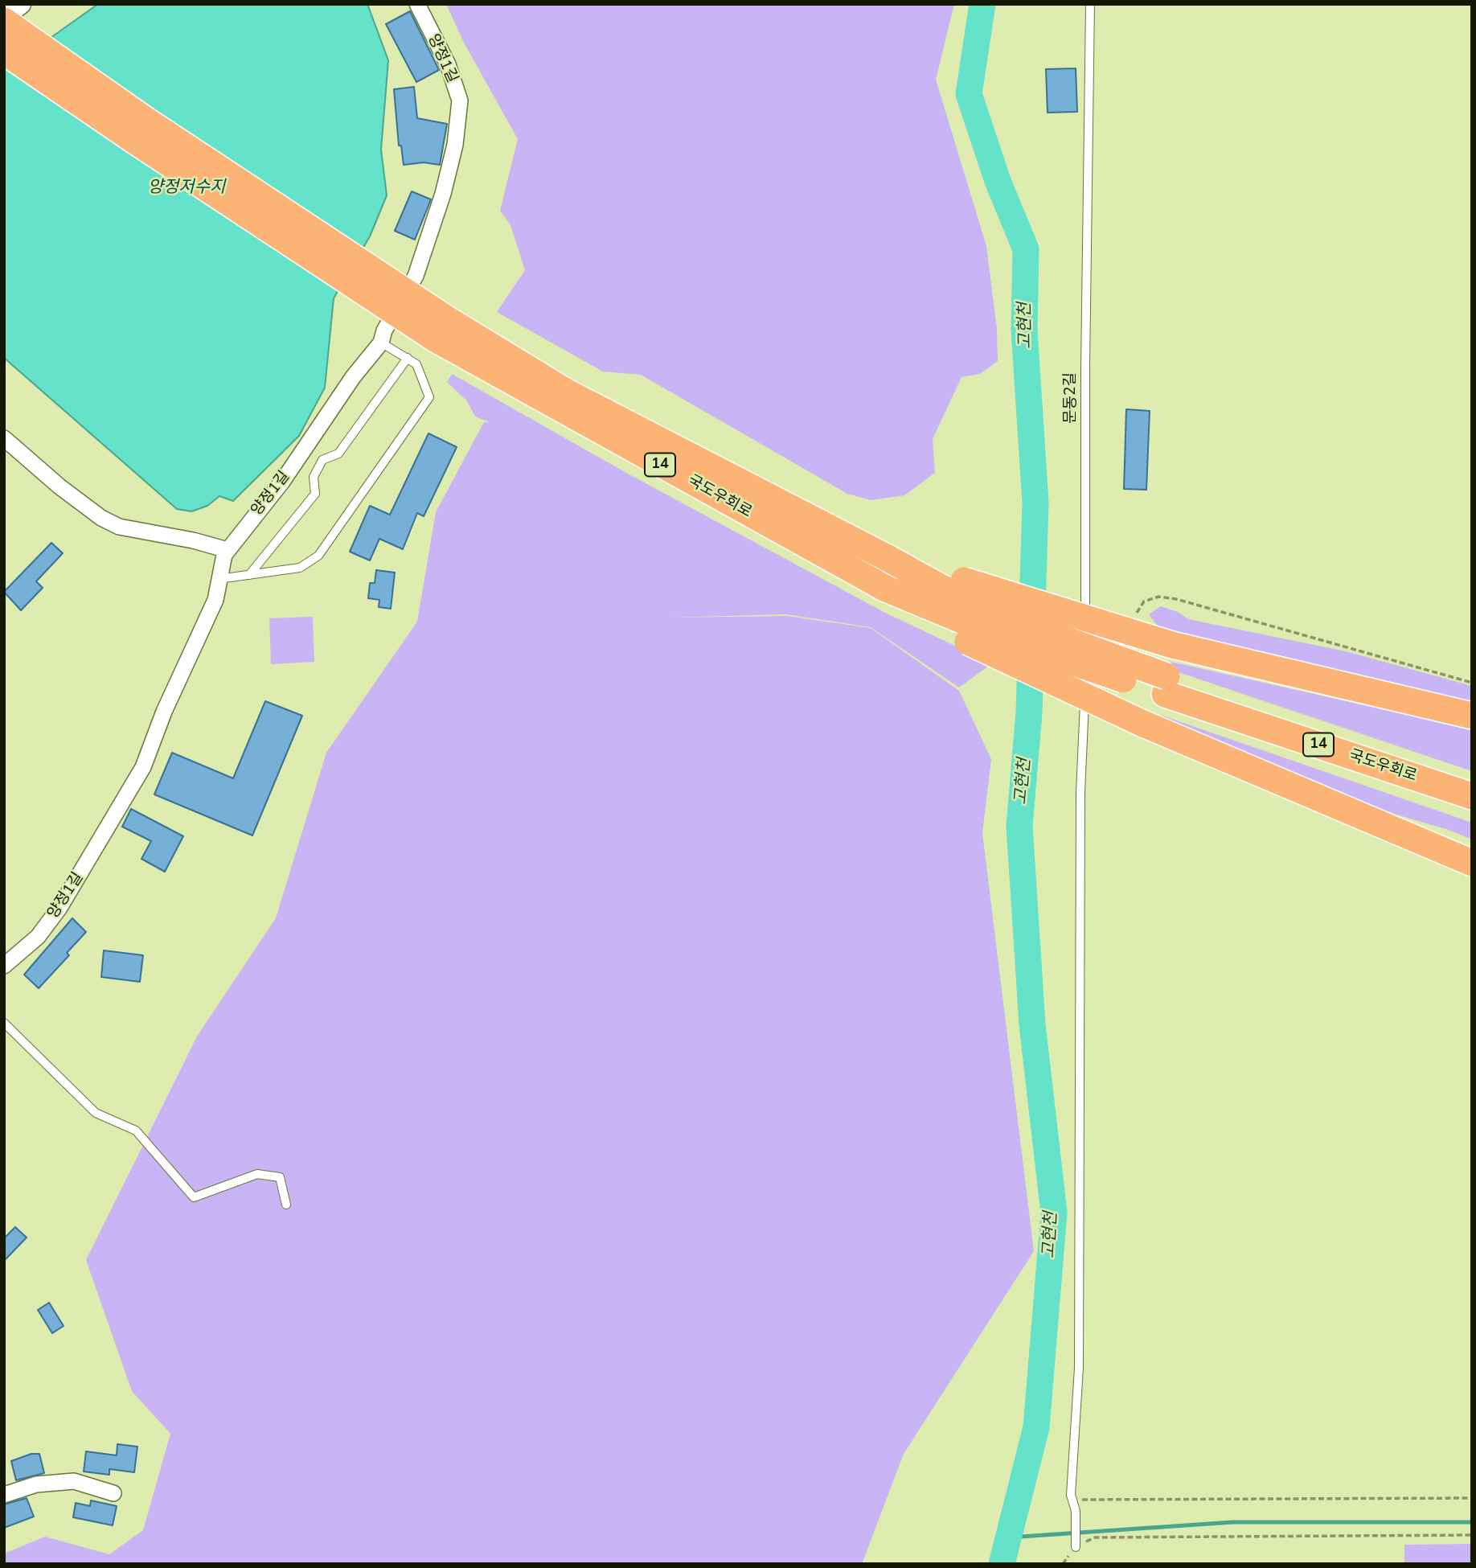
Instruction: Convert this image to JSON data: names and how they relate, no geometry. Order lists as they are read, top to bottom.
{
  "streets": {
    "highway": ["14", "국도우회로"],
    "street": ["양정1길"],
    "lane": ["문동2길"]
  },
  "crossings": [
    ["14", "국도우회로"]
  ],
  "water": ["양정저수지", "고현천"]
}
